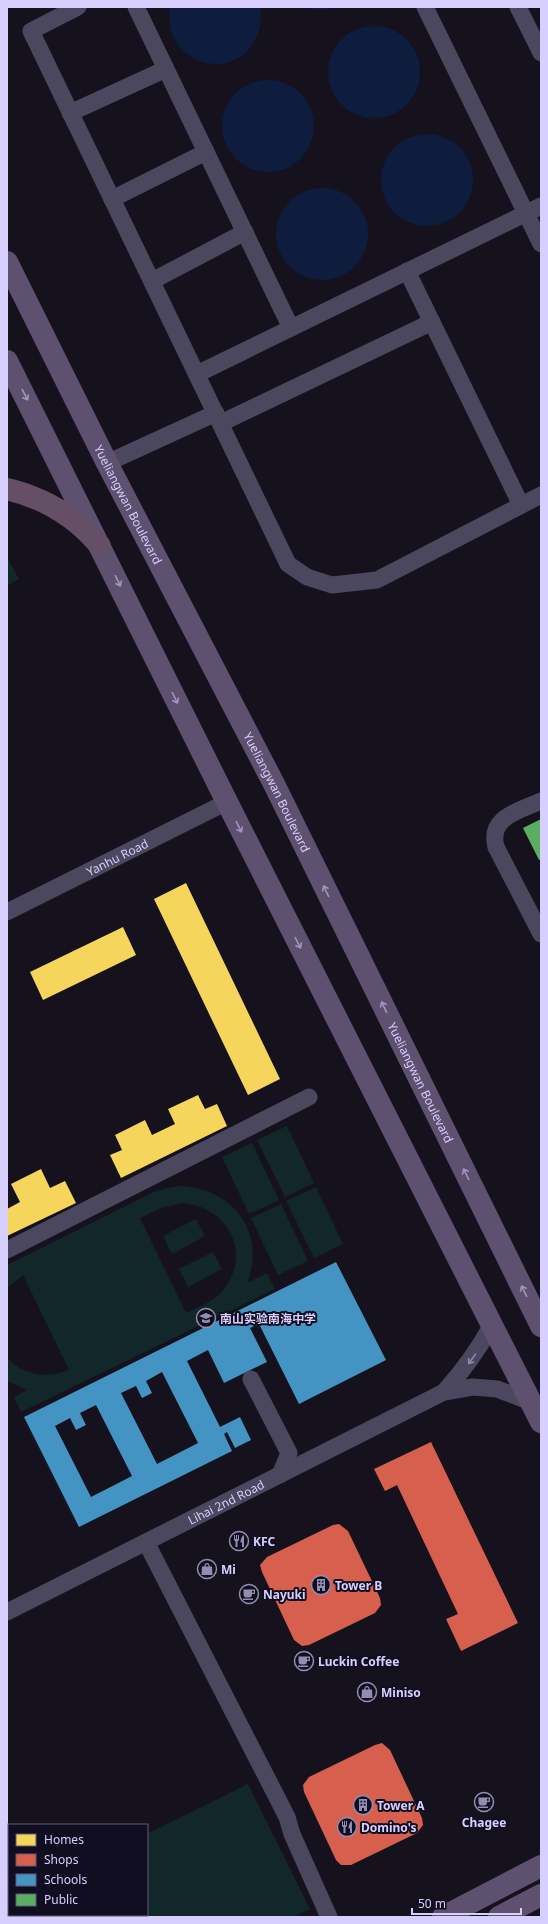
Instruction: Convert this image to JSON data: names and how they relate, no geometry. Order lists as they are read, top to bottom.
{
  "streets": {
    "main road": ["Yueliangwan Boulevard"],
    "street": ["Yanhu Road", "Lihai 2nd Road"]
  },
  "places": {
    "school or university": ["南山实验南海中学"],
    "restaurant": ["KFC", "Domino's"],
    "shop": ["Mi", "Miniso"],
    "building": ["Tower B", "Tower A"],
    "cafe": ["Nayuki", "Luckin Coffee", "Chagee"]
  },
  "legend": [
    "Homes",
    "Shops",
    "Schools",
    "Public"
  ],
  "scale_bar": "50 m"
}
